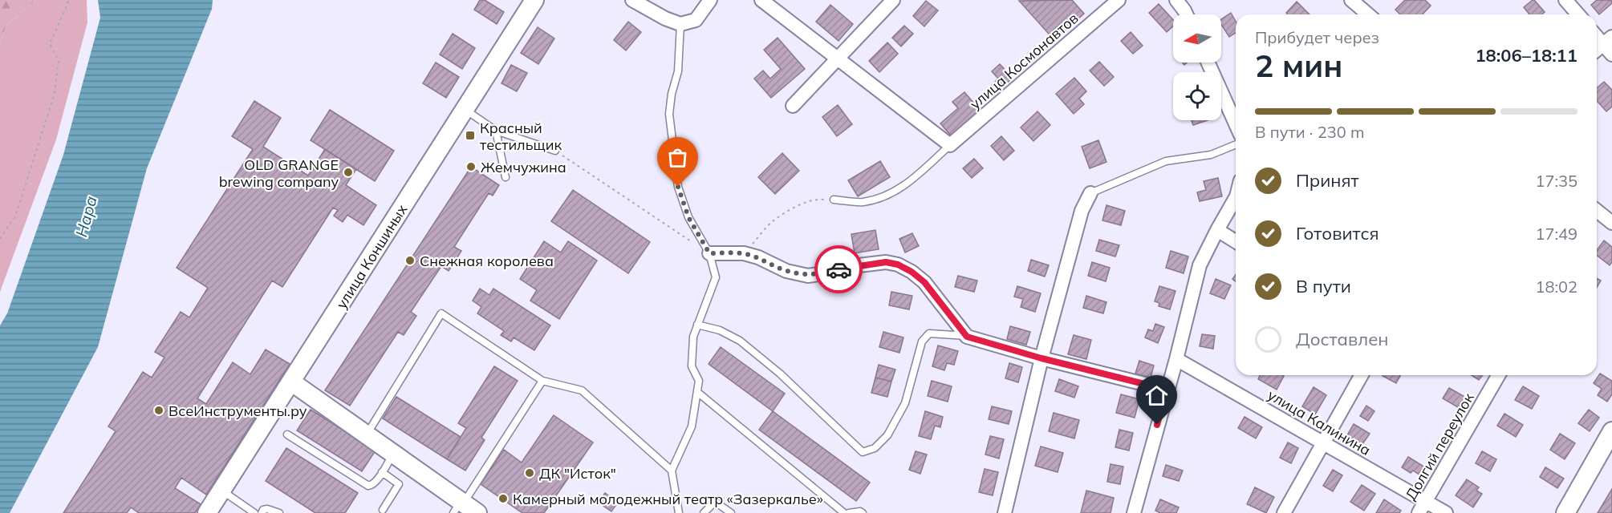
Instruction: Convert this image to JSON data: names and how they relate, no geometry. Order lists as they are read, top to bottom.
{
  "streets": {
    "main road": ["улица Коншиных"],
    "street": ["улица Космонавтов", "улица Калинина", "Долгий переулок"]
  },
  "crossings": [
    ["улица Калинина", "Долгий переулок"]
  ],
  "water": ["Нара"],
  "places": {
    "transit": ["Красный тестильщик"],
    "other": [
      "Жемчужина",
      "OLD GRANGE brewing company",
      "Снежная королева",
      "ВсеИнструменты.ру",
      "ДК \"Исток\"",
      "Камерный молодежный театр «Зазеркалье»"
    ]
  },
  "north": "left",
  "page": {
    "heading": ["2 мин", "Прибудет через", "18:06–18:11"],
    "bar": "В пути · 230 m",
    "list": [
      ["Принят", "17:35"],
      ["Готовится", "17:49"],
      ["В пути", "18:02"],
      "Доставлен"
    ]
  }
}
